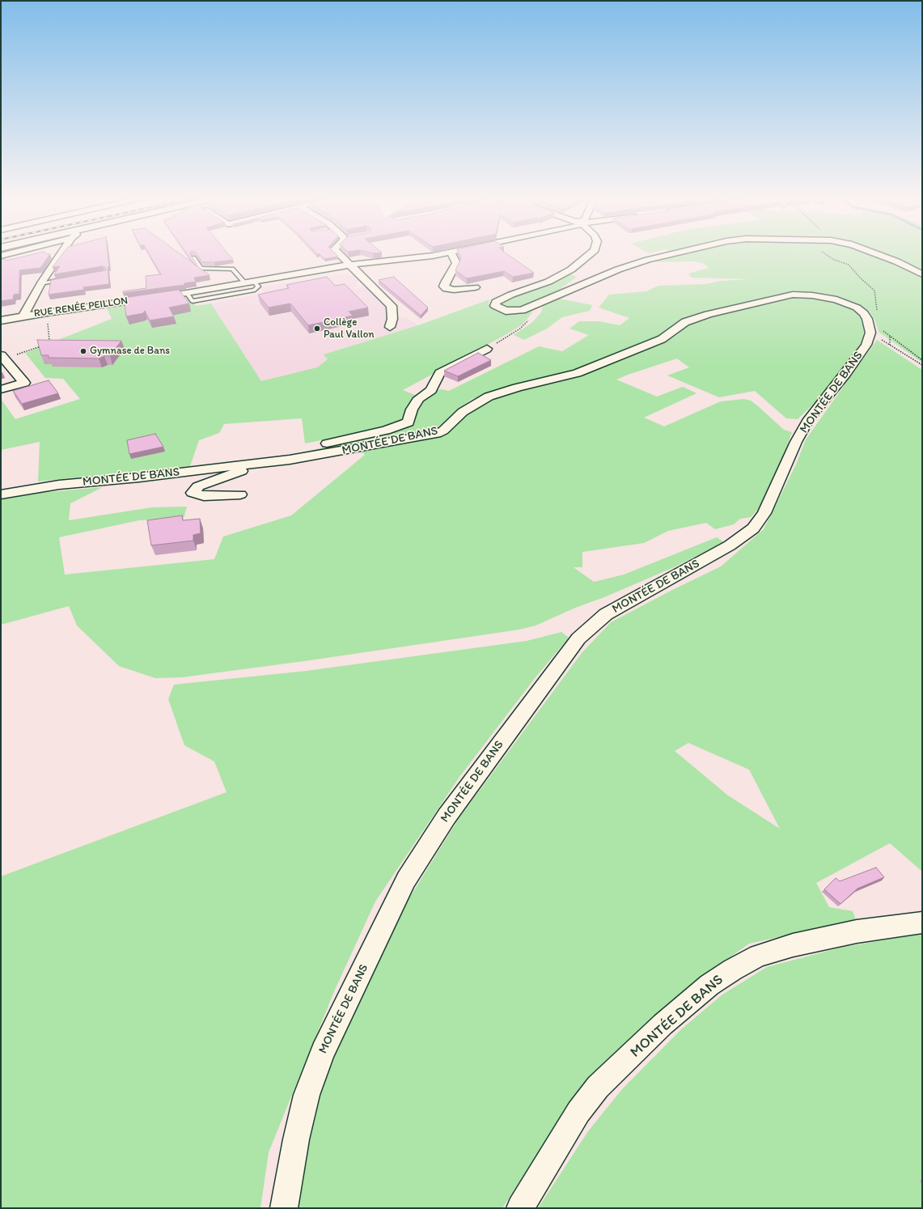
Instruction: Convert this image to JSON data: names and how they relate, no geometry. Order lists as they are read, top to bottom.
{
  "streets": {
    "street": ["RUE RENÉE PEILLON", "MONTÉE DE BANS"]
  },
  "places": ["Collège Paul Vallon", "Gymnase de Bans"]
}
